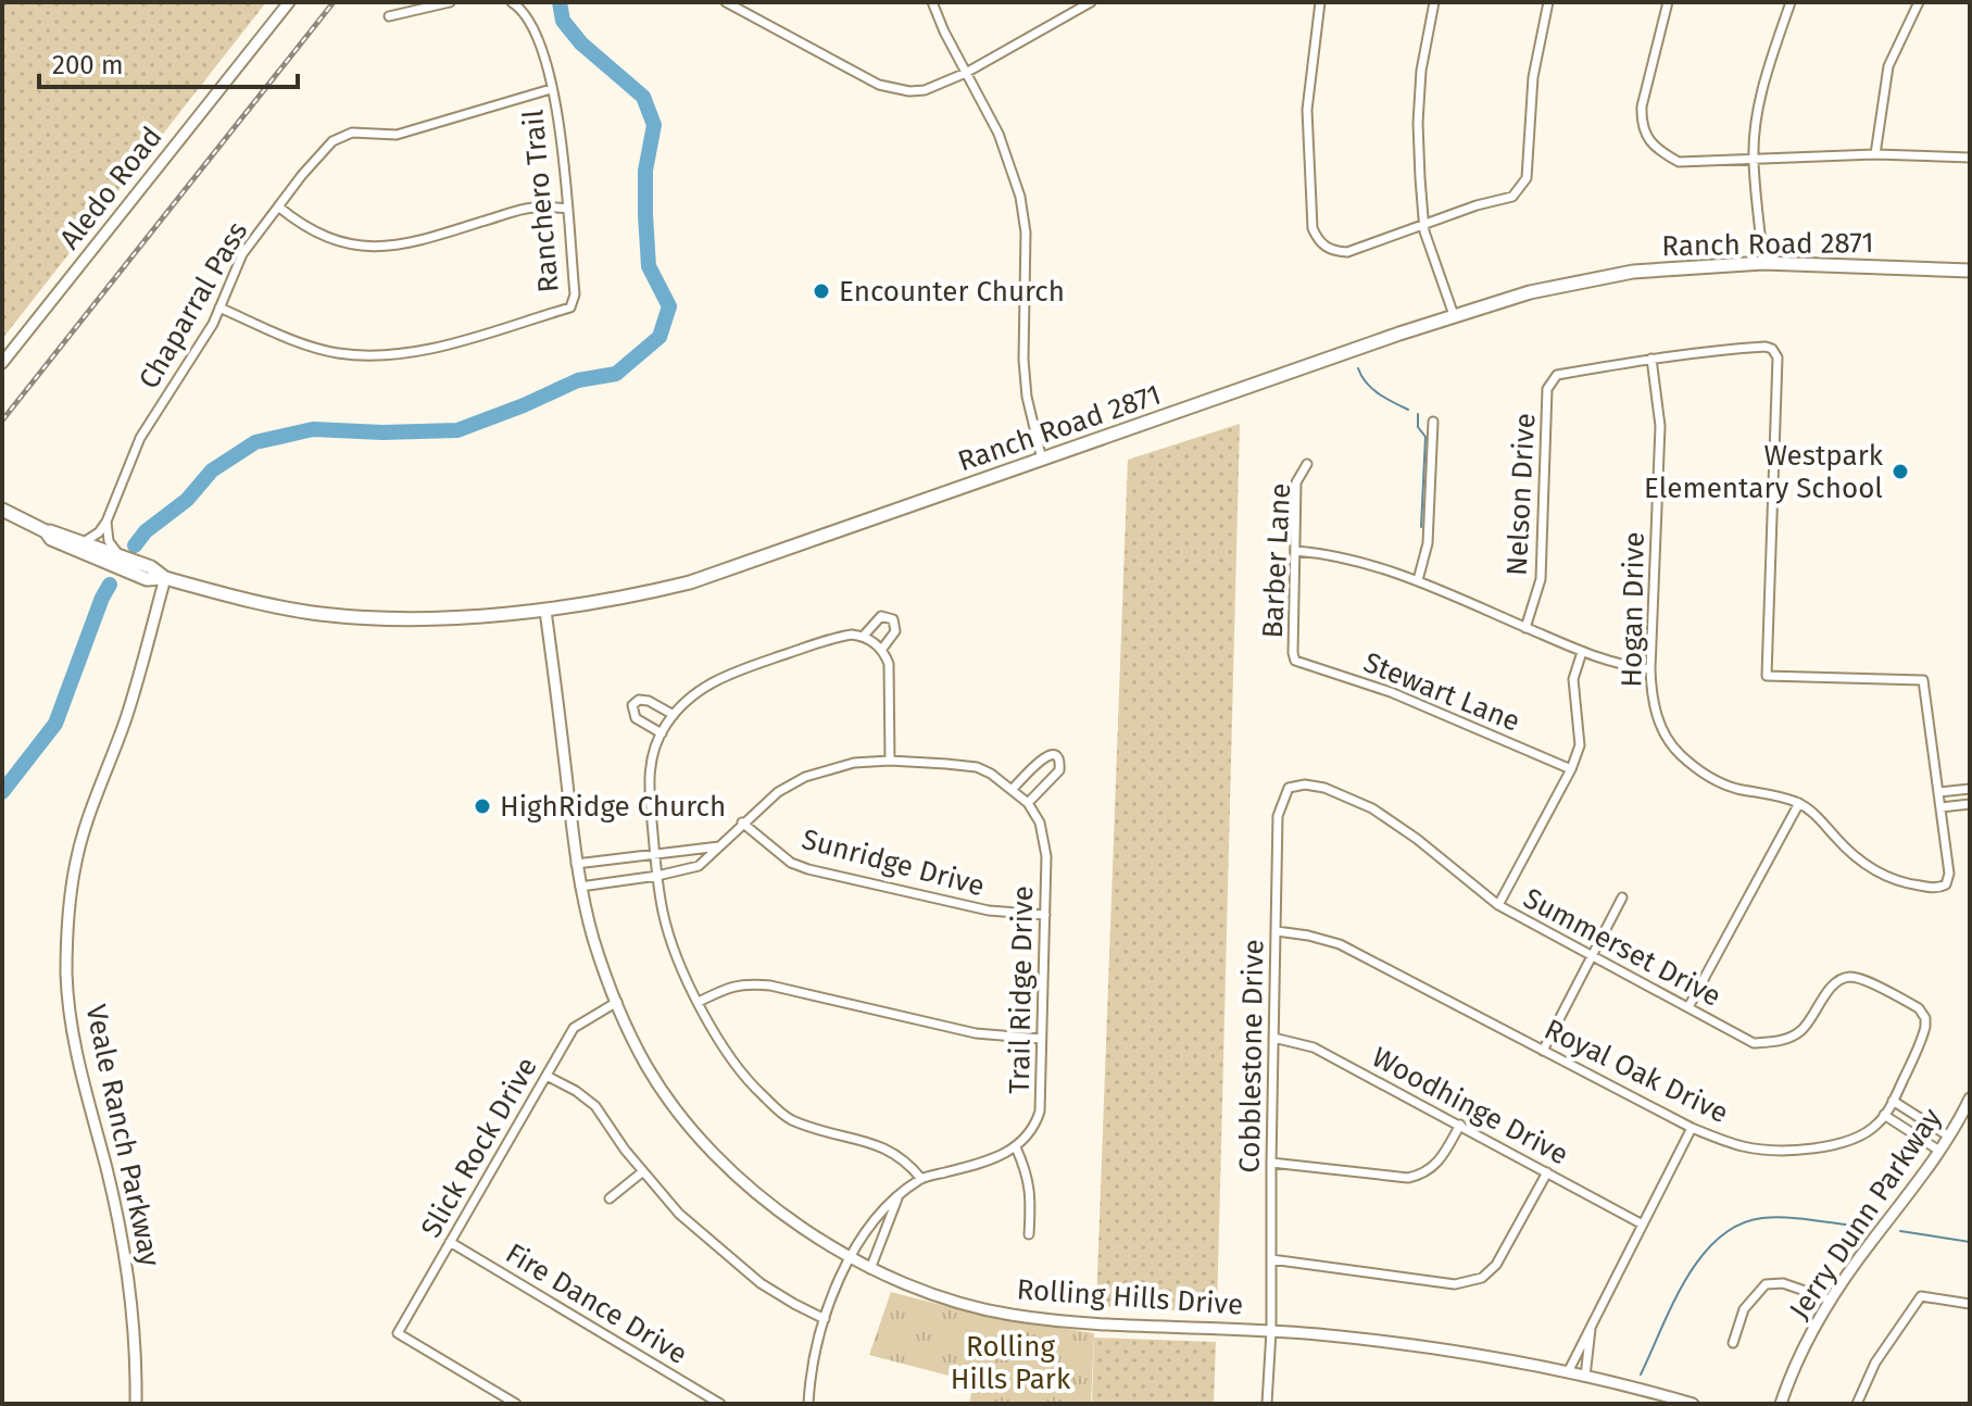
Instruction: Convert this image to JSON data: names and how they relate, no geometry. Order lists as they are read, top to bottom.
{
  "streets": {
    "main road": ["Ranch Road 2871"],
    "street": [
      "Aledo Road",
      "Ranchero Trail",
      "Chaparral Pass",
      "Nelson Drive",
      "Barber Lane",
      "Hogan Drive",
      "Stewart Lane",
      "Sunridge Drive",
      "Summerset Drive",
      "Trail Ridge Drive",
      "Cobblestone Drive",
      "Royal Oak Drive",
      "Woodhinge Drive",
      "Veale Ranch Parkway",
      "Slick Rock Drive",
      "Jerry Dunn Parkway",
      "Rolling Hills Drive",
      "Fire Dance Drive"
    ]
  },
  "crossings": [
    ["Ranchero Trail", "Chaparral Pass"],
    ["Ranch Road 2871", "Chaparral Pass"],
    ["Ranch Road 2871", "Veale Ranch Parkway"],
    ["Ranch Road 2871", "Rolling Hills Drive"],
    ["Nelson Drive", "Hogan Drive"],
    ["Barber Lane", "Stewart Lane"],
    ["Sunridge Drive", "Trail Ridge Drive"],
    ["Summerset Drive", "Cobblestone Drive"],
    ["Summerset Drive", "Royal Oak Drive"],
    ["Trail Ridge Drive", "Rolling Hills Drive"],
    ["Cobblestone Drive", "Royal Oak Drive"],
    ["Cobblestone Drive", "Woodhinge Drive"],
    ["Cobblestone Drive", "Rolling Hills Drive"],
    ["Slick Rock Drive", "Rolling Hills Drive"],
    ["Slick Rock Drive", "Fire Dance Drive"]
  ],
  "parks": ["Rolling Hills Park"],
  "places": ["Encounter Church", "Westpark Elementary School", "HighRidge Church"],
  "scale_bar": "200 m"
}
